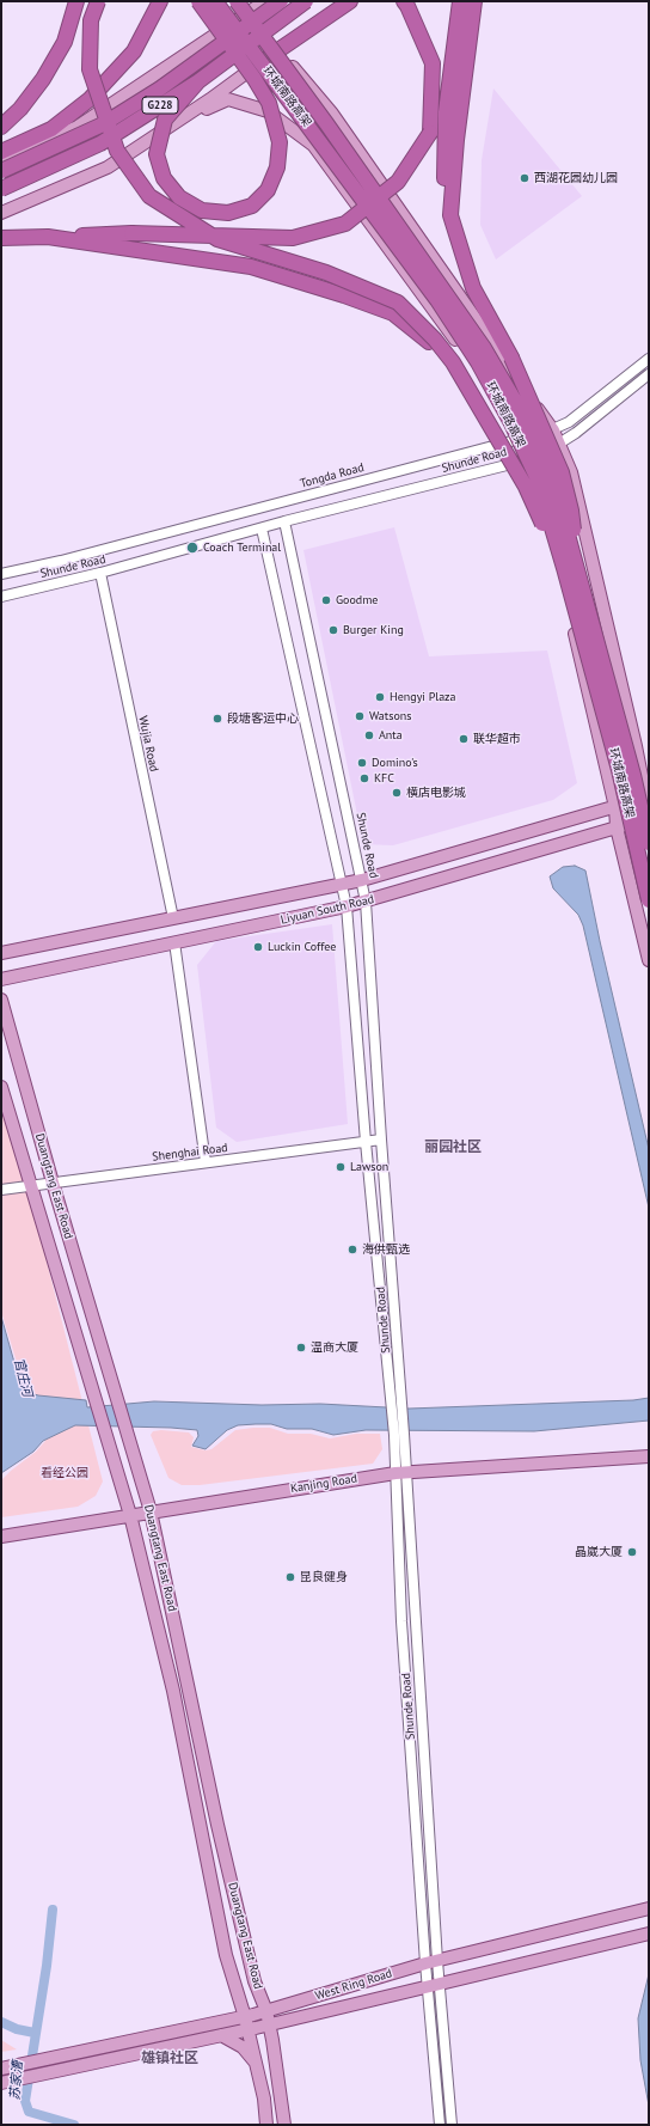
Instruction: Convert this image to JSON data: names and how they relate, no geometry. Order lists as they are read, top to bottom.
{
  "streets": {
    "highway": ["环城南路高架", "G228"],
    "main road": [
      "Liyuan South Road",
      "Duangtang East Road",
      "Kanjing Road",
      "West Ring Road"
    ],
    "street": [
      "Shunde Road",
      "Tongda Road",
      "Wujia Road",
      "Shenghai Road"
    ]
  },
  "crossings": [
    ["Shunde Road", "Wujia Road"],
    ["Shunde Road", "Liyuan South Road"],
    ["Shunde Road", "Shenghai Road"],
    ["Shunde Road", "Kanjing Road"],
    ["Shunde Road", "West Ring Road"],
    ["Wujia Road", "Liyuan South Road"],
    ["Shenghai Road", "Duangtang East Road"],
    ["Duangtang East Road", "Kanjing Road"],
    ["Duangtang East Road", "West Ring Road"]
  ],
  "districts": ["丽园社区", "雄镇社区"],
  "water": ["官庄河", "苏家漕"],
  "parks": ["看经公园"],
  "places": [
    "西湖花园幼儿园",
    "Coach Terminal",
    "Goodme",
    "Burger King",
    "Hengyi Plaza",
    "Watsons",
    "段塘客运中心",
    "Anta",
    "联华超市",
    "Domino's",
    "KFC",
    "横店电影城",
    "Luckin Coffee",
    "Lawson",
    "海供甄选",
    "温商大厦",
    "晶崴大厦",
    "昆良健身"
  ]
}
